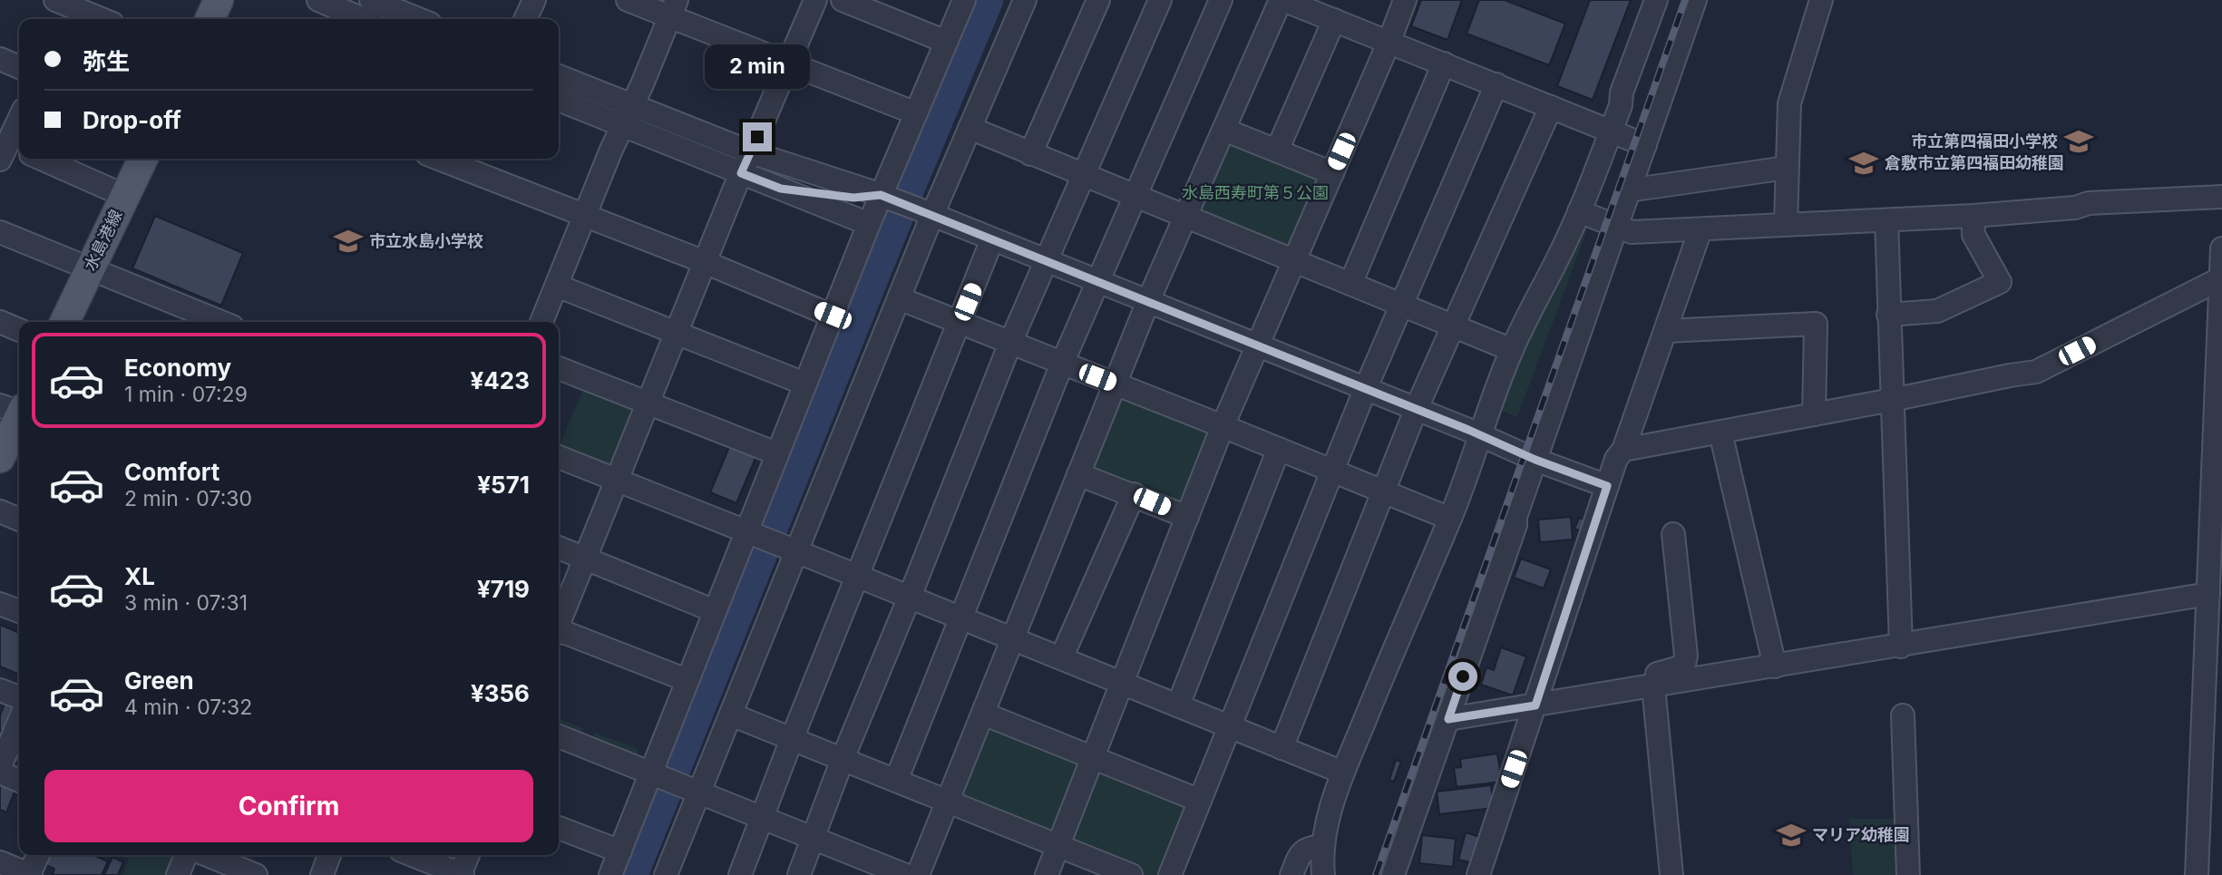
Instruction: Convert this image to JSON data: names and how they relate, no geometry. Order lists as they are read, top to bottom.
{
  "streets": {
    "main road": ["水島港線"]
  },
  "parks": ["水島西寿町第５公園"],
  "places": {
    "school or university": [
      "市立第四福田小学校",
      "倉敷市立第四福田幼稚園",
      "市立水島小学校",
      "マリア幼稚園"
    ]
  },
  "page": {
    "banner": ["弥生", "Drop-off"],
    "bubble": "2 min",
    "list": [
      {
        "name": "Economy",
        "note": "1 min · 07:29",
        "value": "¥423"
      },
      {
        "name": "Comfort",
        "note": "2 min · 07:30",
        "value": "¥571"
      },
      {
        "name": "XL",
        "note": "3 min · 07:31",
        "value": "¥719"
      },
      {
        "name": "Green",
        "note": "4 min · 07:32",
        "value": "¥356"
      }
    ],
    "buttons": "Confirm"
  }
}
